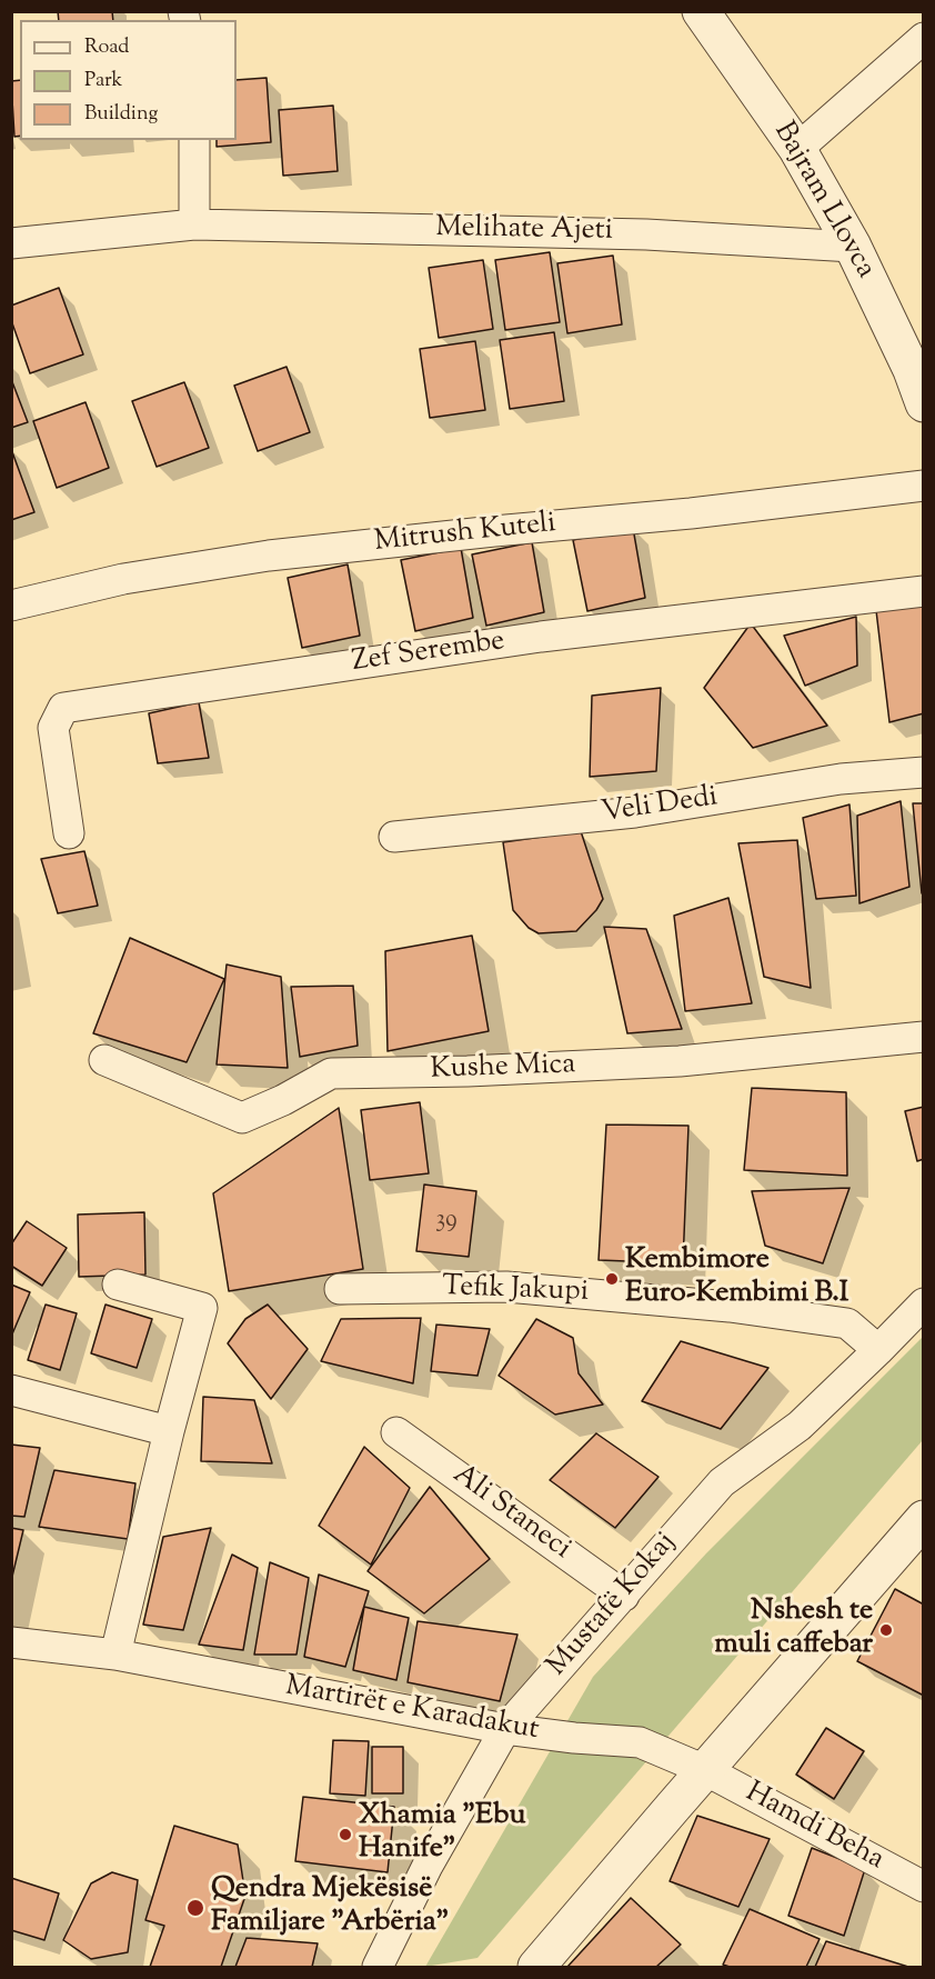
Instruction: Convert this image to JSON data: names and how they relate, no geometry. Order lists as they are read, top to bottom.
{
  "streets": {
    "street": [
      "Bajram Llovca",
      "Melihate Ajeti",
      "Mitrush Kuteli",
      "Zef Serembe",
      "Veli Dedi",
      "Kushe Mica",
      "Tefik Jakupi",
      "Ali Staneci",
      "Mustafë Kokaj",
      "Martirët e Karadakut",
      "Hamdi Beha"
    ]
  },
  "crossings": [
    ["Bajram Llovca", "Melihate Ajeti"],
    ["Tefik Jakupi", "Mustafë Kokaj"],
    ["Ali Staneci", "Mustafë Kokaj"],
    ["Mustafë Kokaj", "Martirët e Karadakut"],
    ["Martirët e Karadakut", "Hamdi Beha"]
  ],
  "places": [
    "Kembimore Euro-Kembimi B.I",
    "Nshesh te muli caffebar",
    "Xhamia \"Ebu Hanife\"",
    "Qendra Mjekësisë Familjare \"Arbëria\""
  ],
  "house_numbers": ["39"],
  "legend": ["Road", "Park", "Building"]
}
